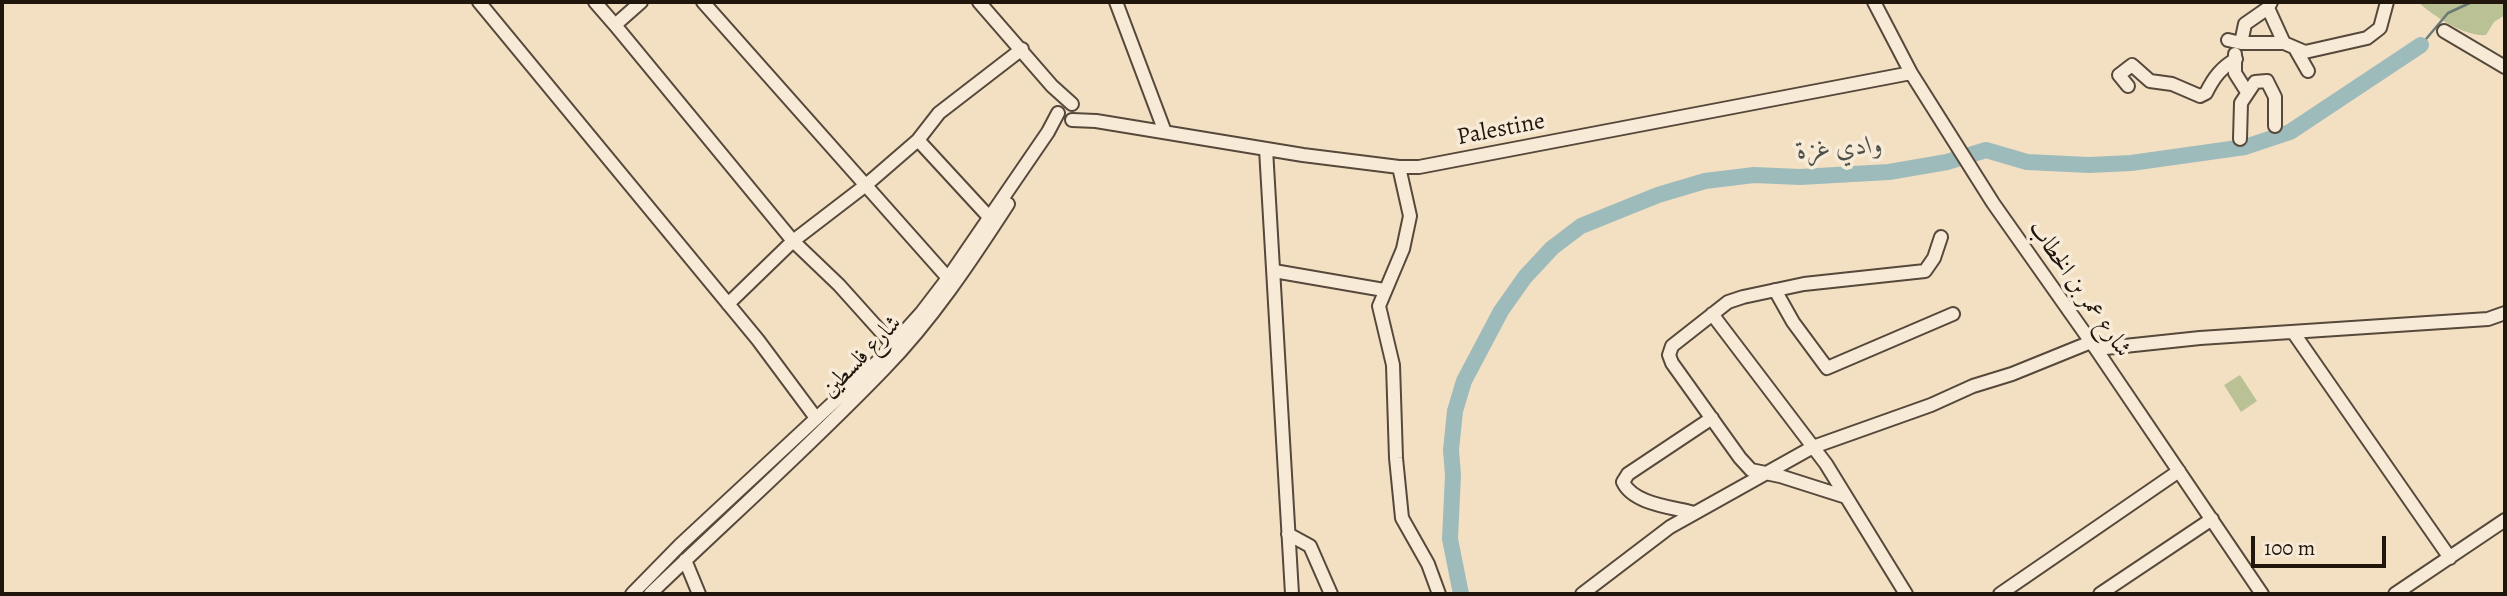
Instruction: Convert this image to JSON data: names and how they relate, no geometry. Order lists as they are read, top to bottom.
{
  "streets": {
    "street": ["Palestine", "شارع عمر بن الخطاب", "شارع فلسطين"]
  },
  "crossings": [
    ["Palestine", "شارع عمر بن الخطاب"],
    ["Palestine", "شارع فلسطين"]
  ],
  "water": ["وادي غزة"],
  "scale_bar": "100 m"
}
